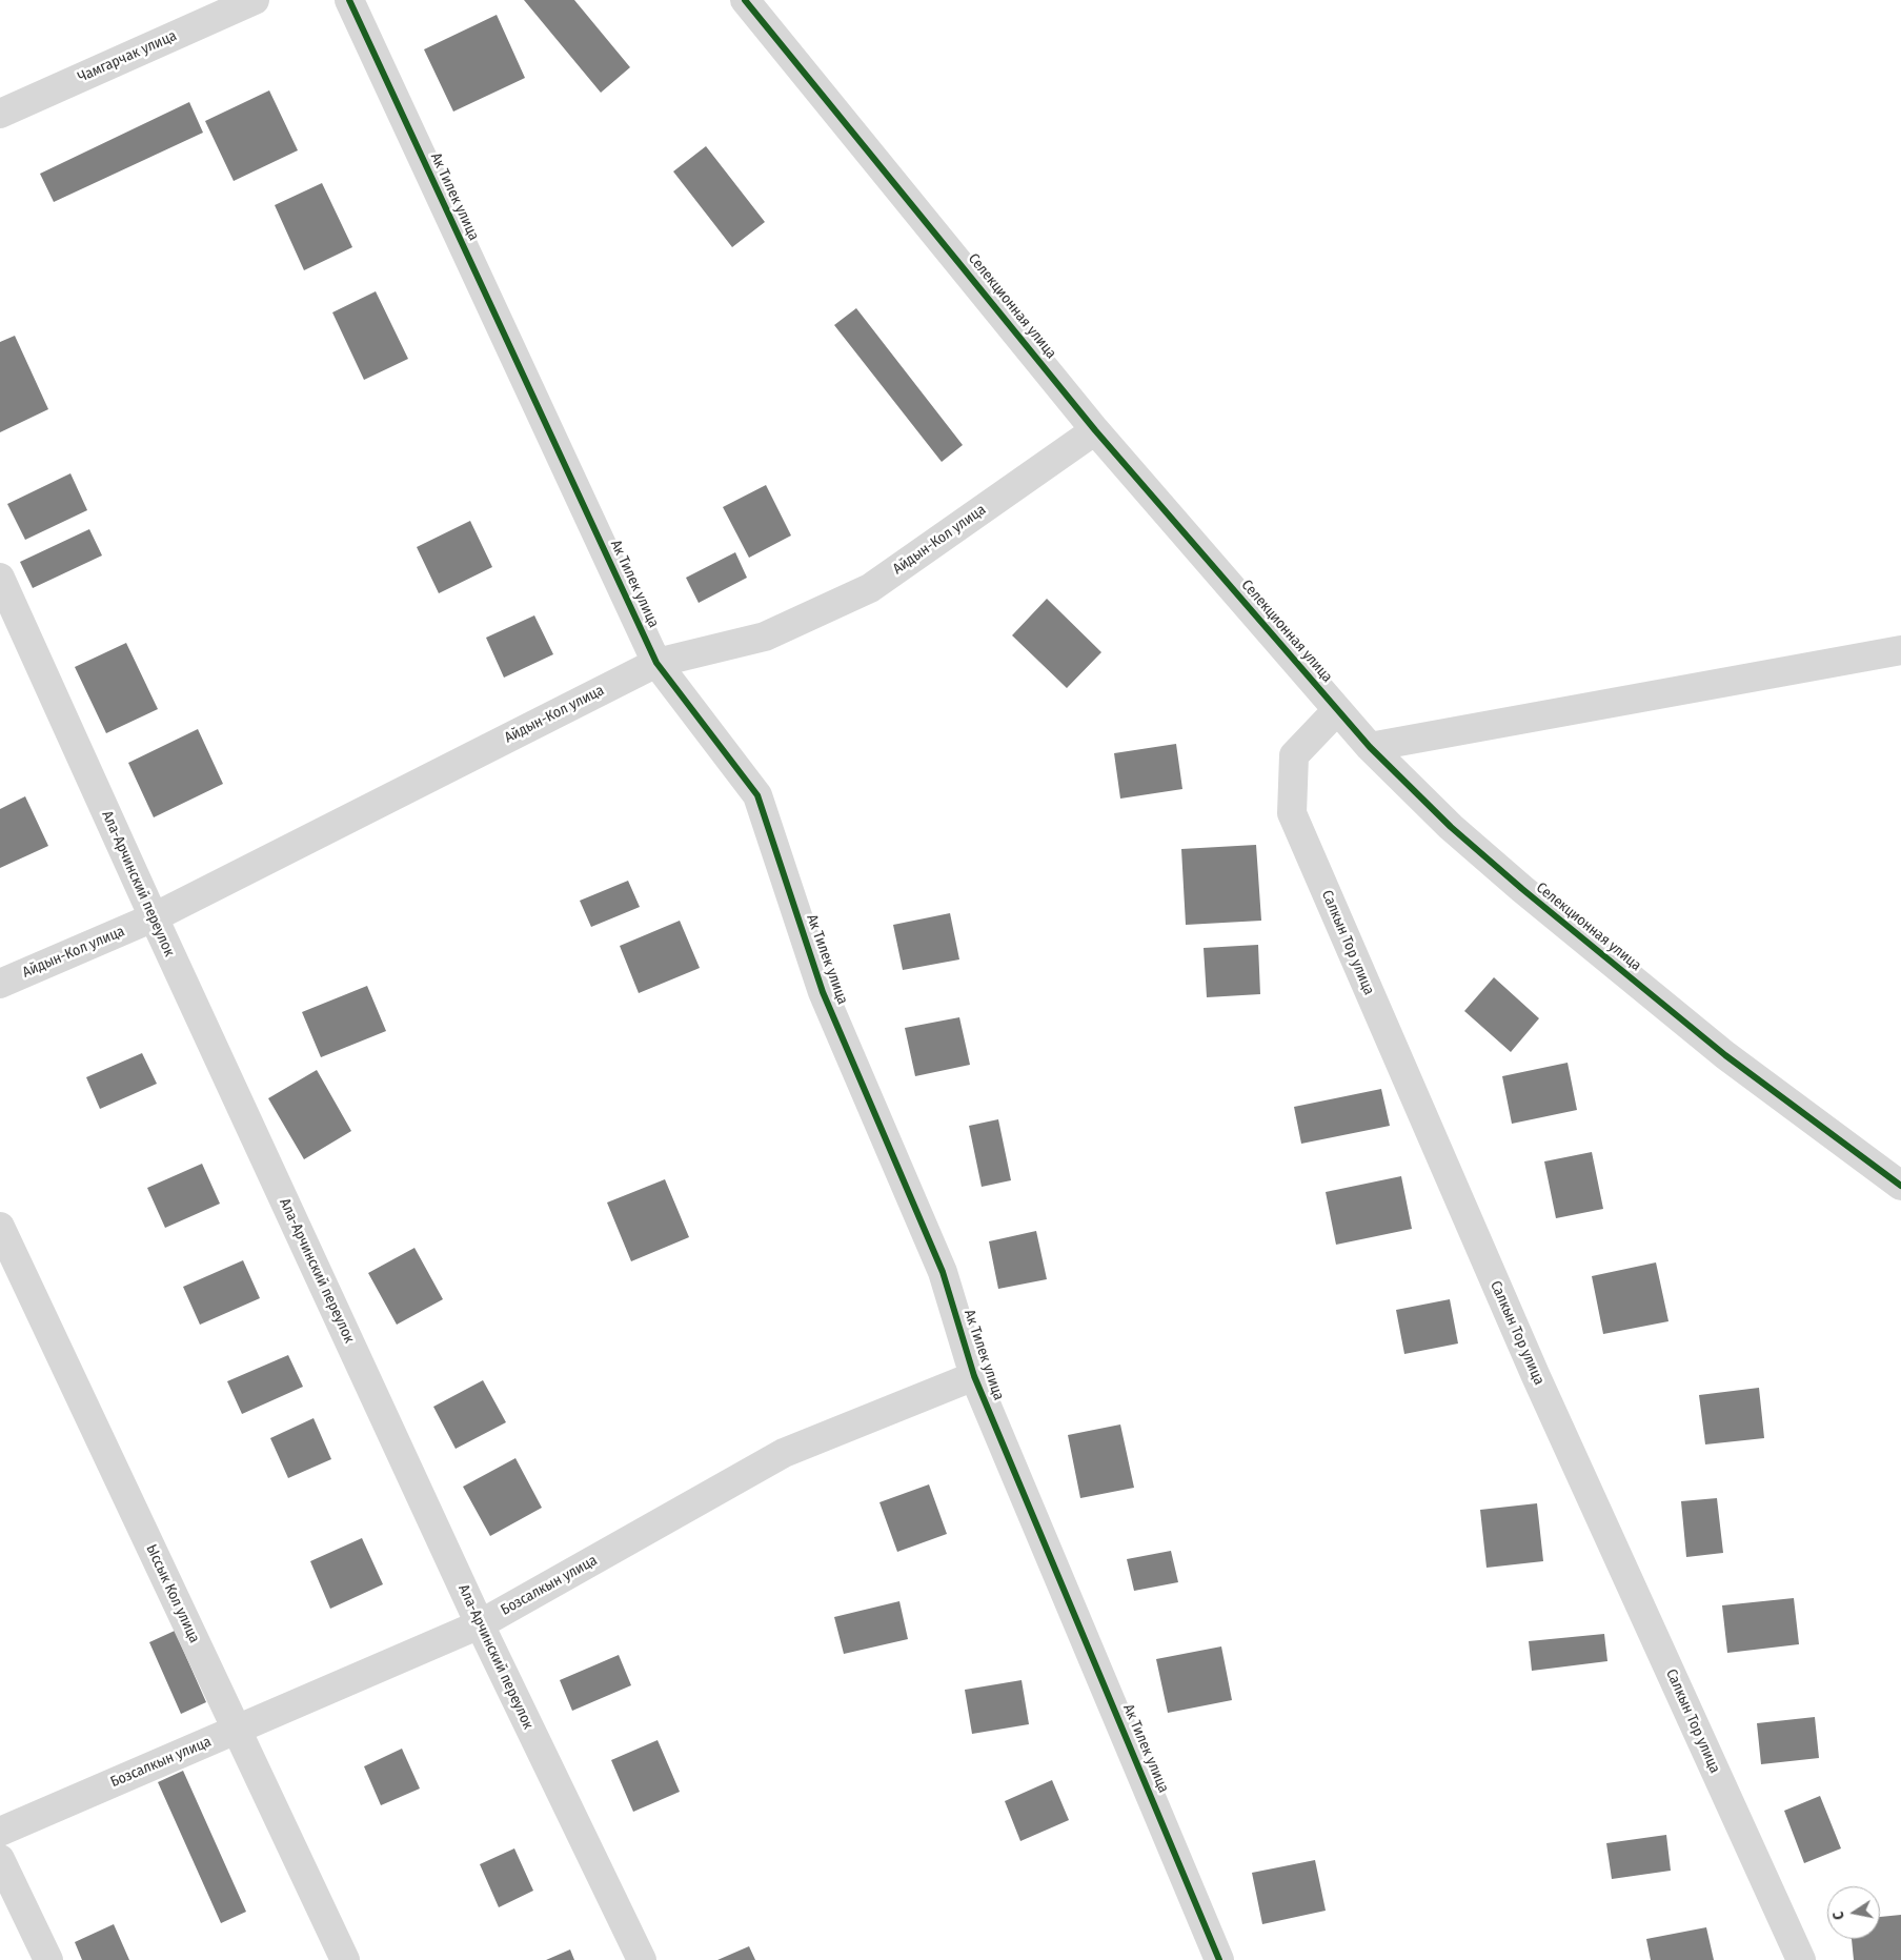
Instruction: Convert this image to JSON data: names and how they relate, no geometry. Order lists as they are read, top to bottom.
{
  "streets": {
    "street": [
      "Чамгарчак улица",
      "Ак Тилек улица",
      "Селекционная улица",
      "Айдын-Кол улица",
      "Ала-Арчинский переулок",
      "Салкын Тор улица",
      "Бозсалкын улица",
      "Ыссык Кол улица"
    ]
  },
  "crossings": [
    ["Ак Тилек улица", "Айдын-Кол улица"],
    ["Ак Тилек улица", "Бозсалкын улица"],
    ["Селекционная улица", "Айдын-Кол улица"],
    ["Селекционная улица", "Салкын Тор улица"],
    ["Айдын-Кол улица", "Ала-Арчинский переулок"],
    ["Ала-Арчинский переулок", "Бозсалкын улица"],
    ["Бозсалкын улица", "Ыссык Кол улица"]
  ],
  "north": "left"
}
